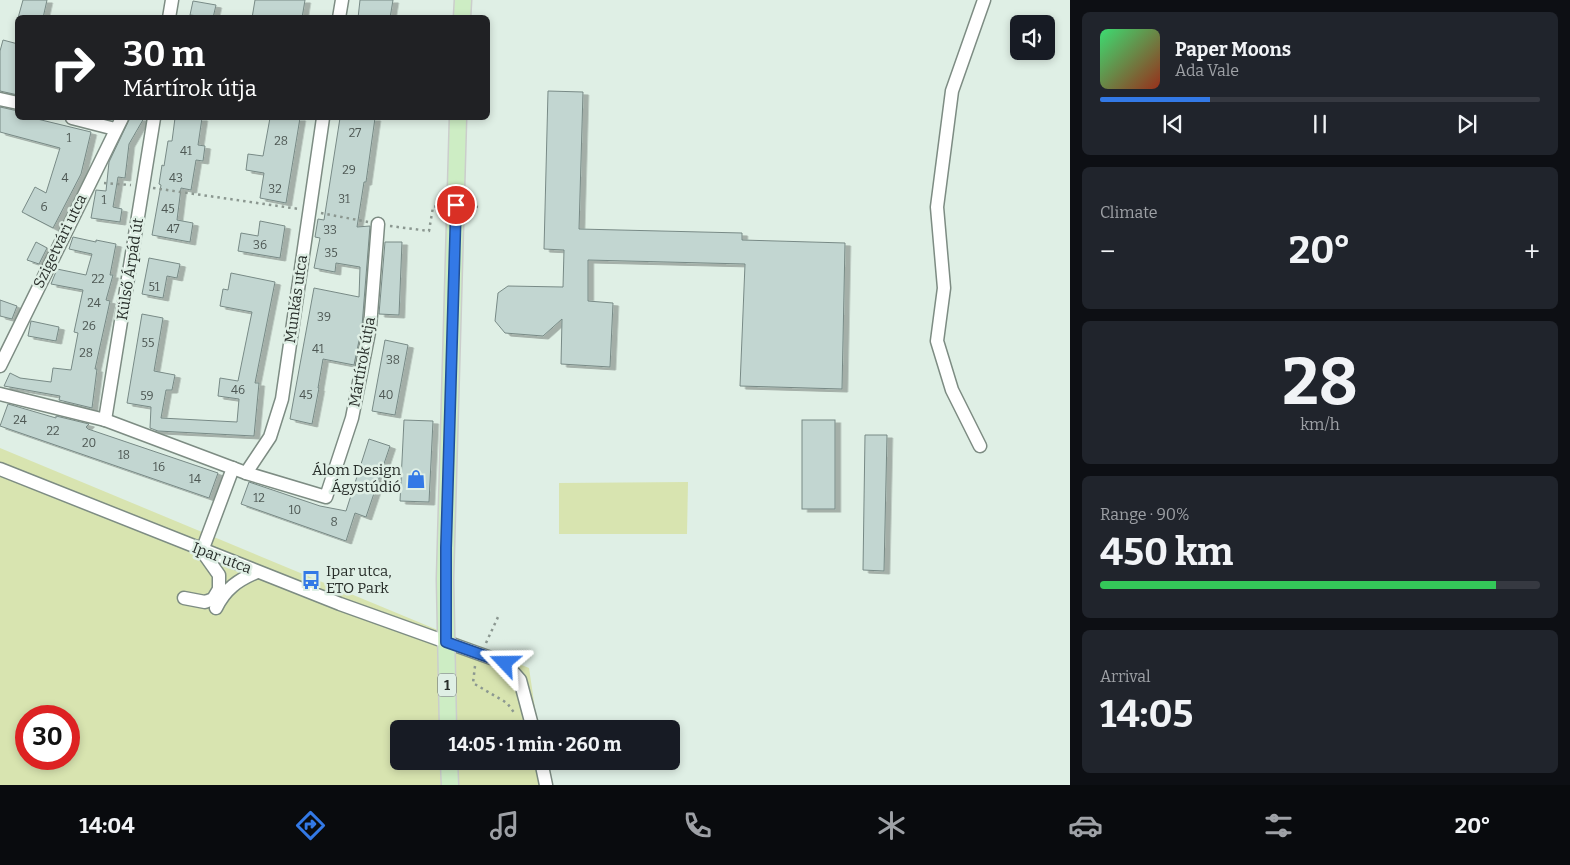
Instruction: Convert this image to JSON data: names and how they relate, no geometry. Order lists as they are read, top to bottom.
{
  "streets": {
    "main road": ["1"],
    "street": [
      "Szigetvári utca",
      "Külső Árpád út",
      "Munkás utca",
      "Mártírok útja",
      "Ipar utca"
    ]
  },
  "crossings": [
    ["Munkás utca", "Mártírok útja"],
    ["Ipar utca", "1"]
  ],
  "places": {
    "shop": ["Álom Design Ágystúdió"],
    "bus stop": ["Ipar utca, ETO Park"]
  },
  "house_numbers": [
    "27",
    "1",
    "28",
    "41",
    "29",
    "4",
    "43",
    "32",
    "31",
    "1",
    "6",
    "45",
    "47",
    "33",
    "36",
    "35",
    "22",
    "51",
    "24",
    "39",
    "26",
    "55",
    "41",
    "28",
    "38",
    "46",
    "45",
    "40",
    "59",
    "24",
    "22",
    "20",
    "18",
    "16",
    "14",
    "12",
    "10",
    "8"
  ],
  "page": {
    "turn": ["30 m", "Mártírok útja"],
    "song": ["Paper Moons", "Ada Vale"],
    "tile": [
      "Climate",
      ["28", "km/h"],
      ["Range · 90%", "450 km"],
      ["Arrival", "14:05"]
    ],
    "heat": ["−", "20°", "+"],
    "limit": "30",
    "trip": "14:05 · 1 min · 260 m",
    "tabs": ["14:04", "20°"]
  }
}
